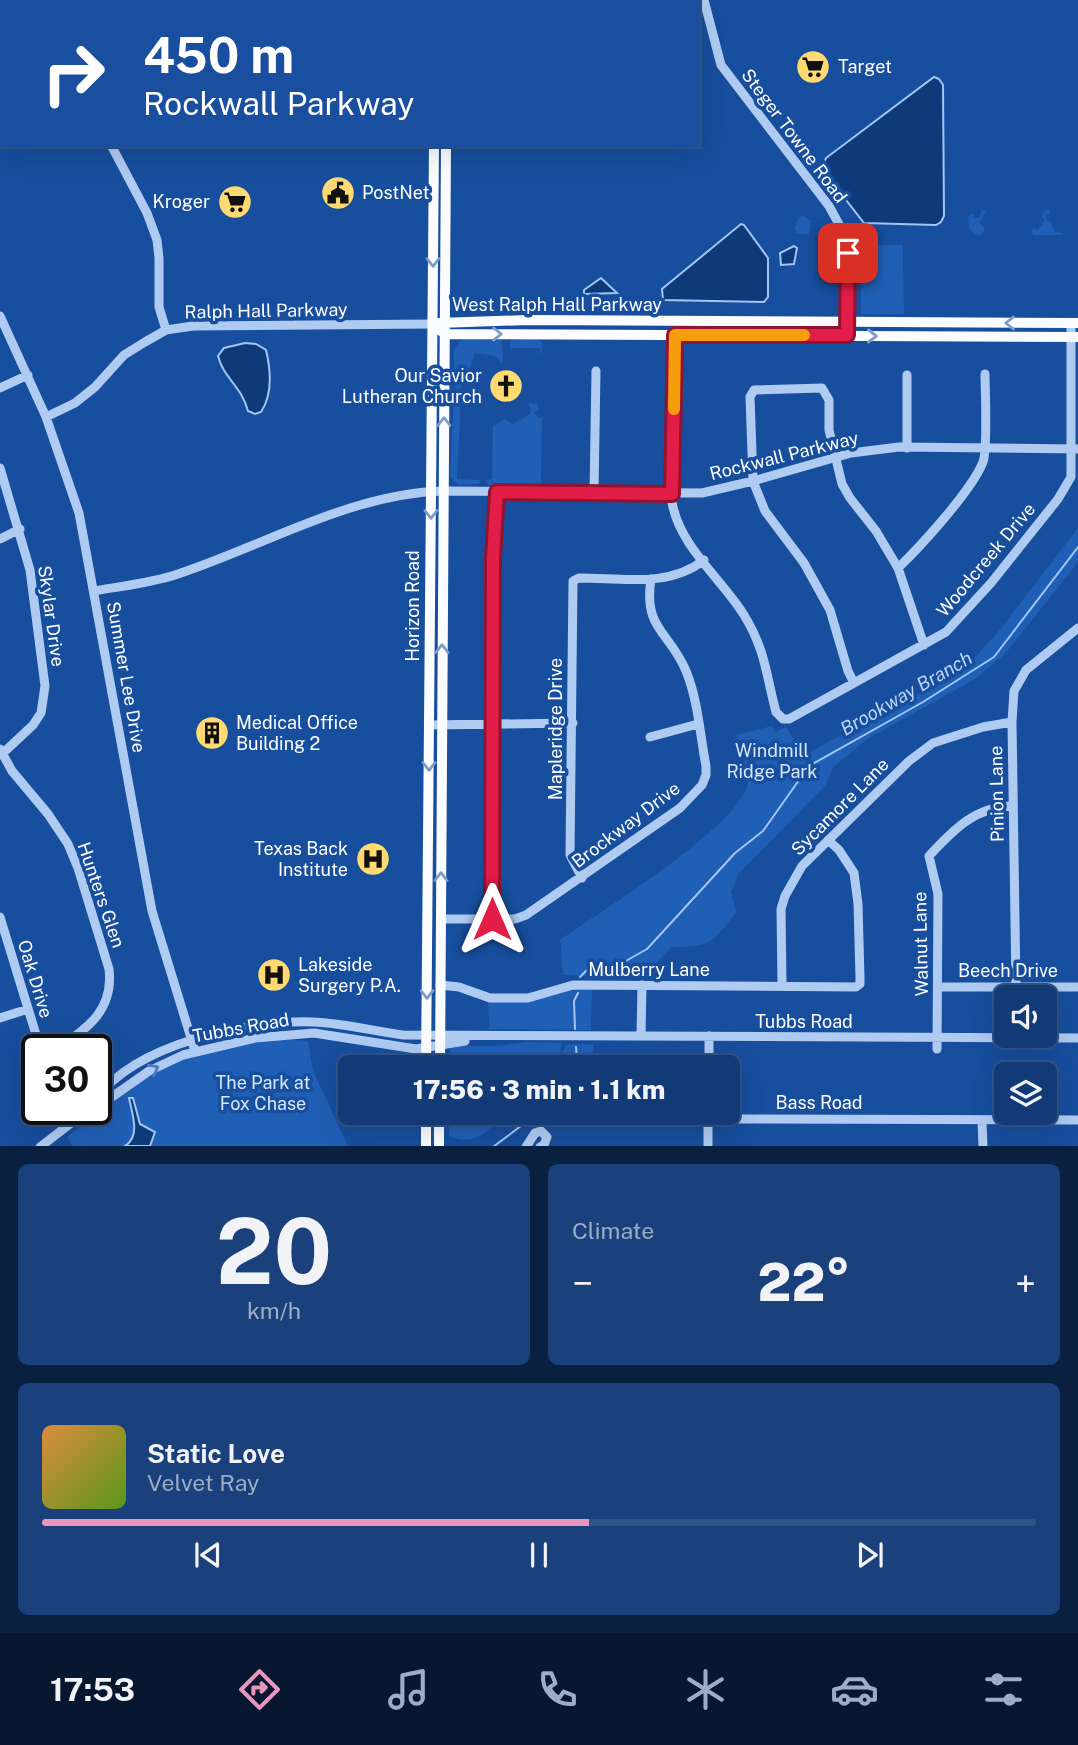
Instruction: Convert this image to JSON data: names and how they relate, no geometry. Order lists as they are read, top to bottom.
{
  "streets": {
    "main road": ["West Ralph Hall Parkway", "Horizon Road"],
    "street": [
      "Steger Towne Road",
      "Ralph Hall Parkway",
      "Rockwall Parkway",
      "Woodcreek Drive",
      "Skylar Drive",
      "Summer Lee Drive",
      "Mapleridge Drive",
      "Pinion Lane",
      "Sycamore Lane",
      "Brockway Drive",
      "Hunters Glen",
      "Walnut Lane",
      "Mulberry Lane",
      "Beech Drive",
      "Oak Drive",
      "Tubbs Road",
      "Bass Road"
    ]
  },
  "crossings": [
    ["Steger Towne Road", "West Ralph Hall Parkway"],
    ["West Ralph Hall Parkway", "Ralph Hall Parkway"],
    ["West Ralph Hall Parkway", "Woodcreek Drive"],
    ["West Ralph Hall Parkway", "Horizon Road"],
    ["Ralph Hall Parkway", "Horizon Road"],
    ["Ralph Hall Parkway", "Summer Lee Drive"],
    ["Rockwall Parkway", "Woodcreek Drive"],
    ["Rockwall Parkway", "Horizon Road"],
    ["Rockwall Parkway", "Summer Lee Drive"],
    ["Horizon Road", "Brockway Drive"],
    ["Horizon Road", "Mulberry Lane"],
    ["Horizon Road", "Tubbs Road"],
    ["Skylar Drive", "Hunters Glen"],
    ["Summer Lee Drive", "Tubbs Road"],
    ["Mapleridge Drive", "Brockway Drive"],
    ["Pinion Lane", "Sycamore Lane"],
    ["Pinion Lane", "Walnut Lane"],
    ["Sycamore Lane", "Mulberry Lane"],
    ["Walnut Lane", "Beech Drive"],
    ["Walnut Lane", "Tubbs Road"]
  ],
  "water": ["Brookway Branch"],
  "parks": ["Windmill Ridge Park", "The Park at Fox Chase"],
  "places": {
    "supermarket": ["Target", "Kroger"],
    "public building": ["PostNet"],
    "church": ["Our Savior Lutheran Church"],
    "building": ["Medical Office Building 2"],
    "hospital": ["Texas Back Institute", "Lakeside Surgery P.A."]
  },
  "page": {
    "turn": ["450 m", "Rockwall Parkway"],
    "limit": "30",
    "trip": "17:56 · 3 min · 1.1 km",
    "tile": [
      ["20", "km/h"],
      "Climate"
    ],
    "heat": ["−", "22°", "+"],
    "song": ["Static Love", "Velvet Ray"],
    "tabs": "17:53"
  }
}
